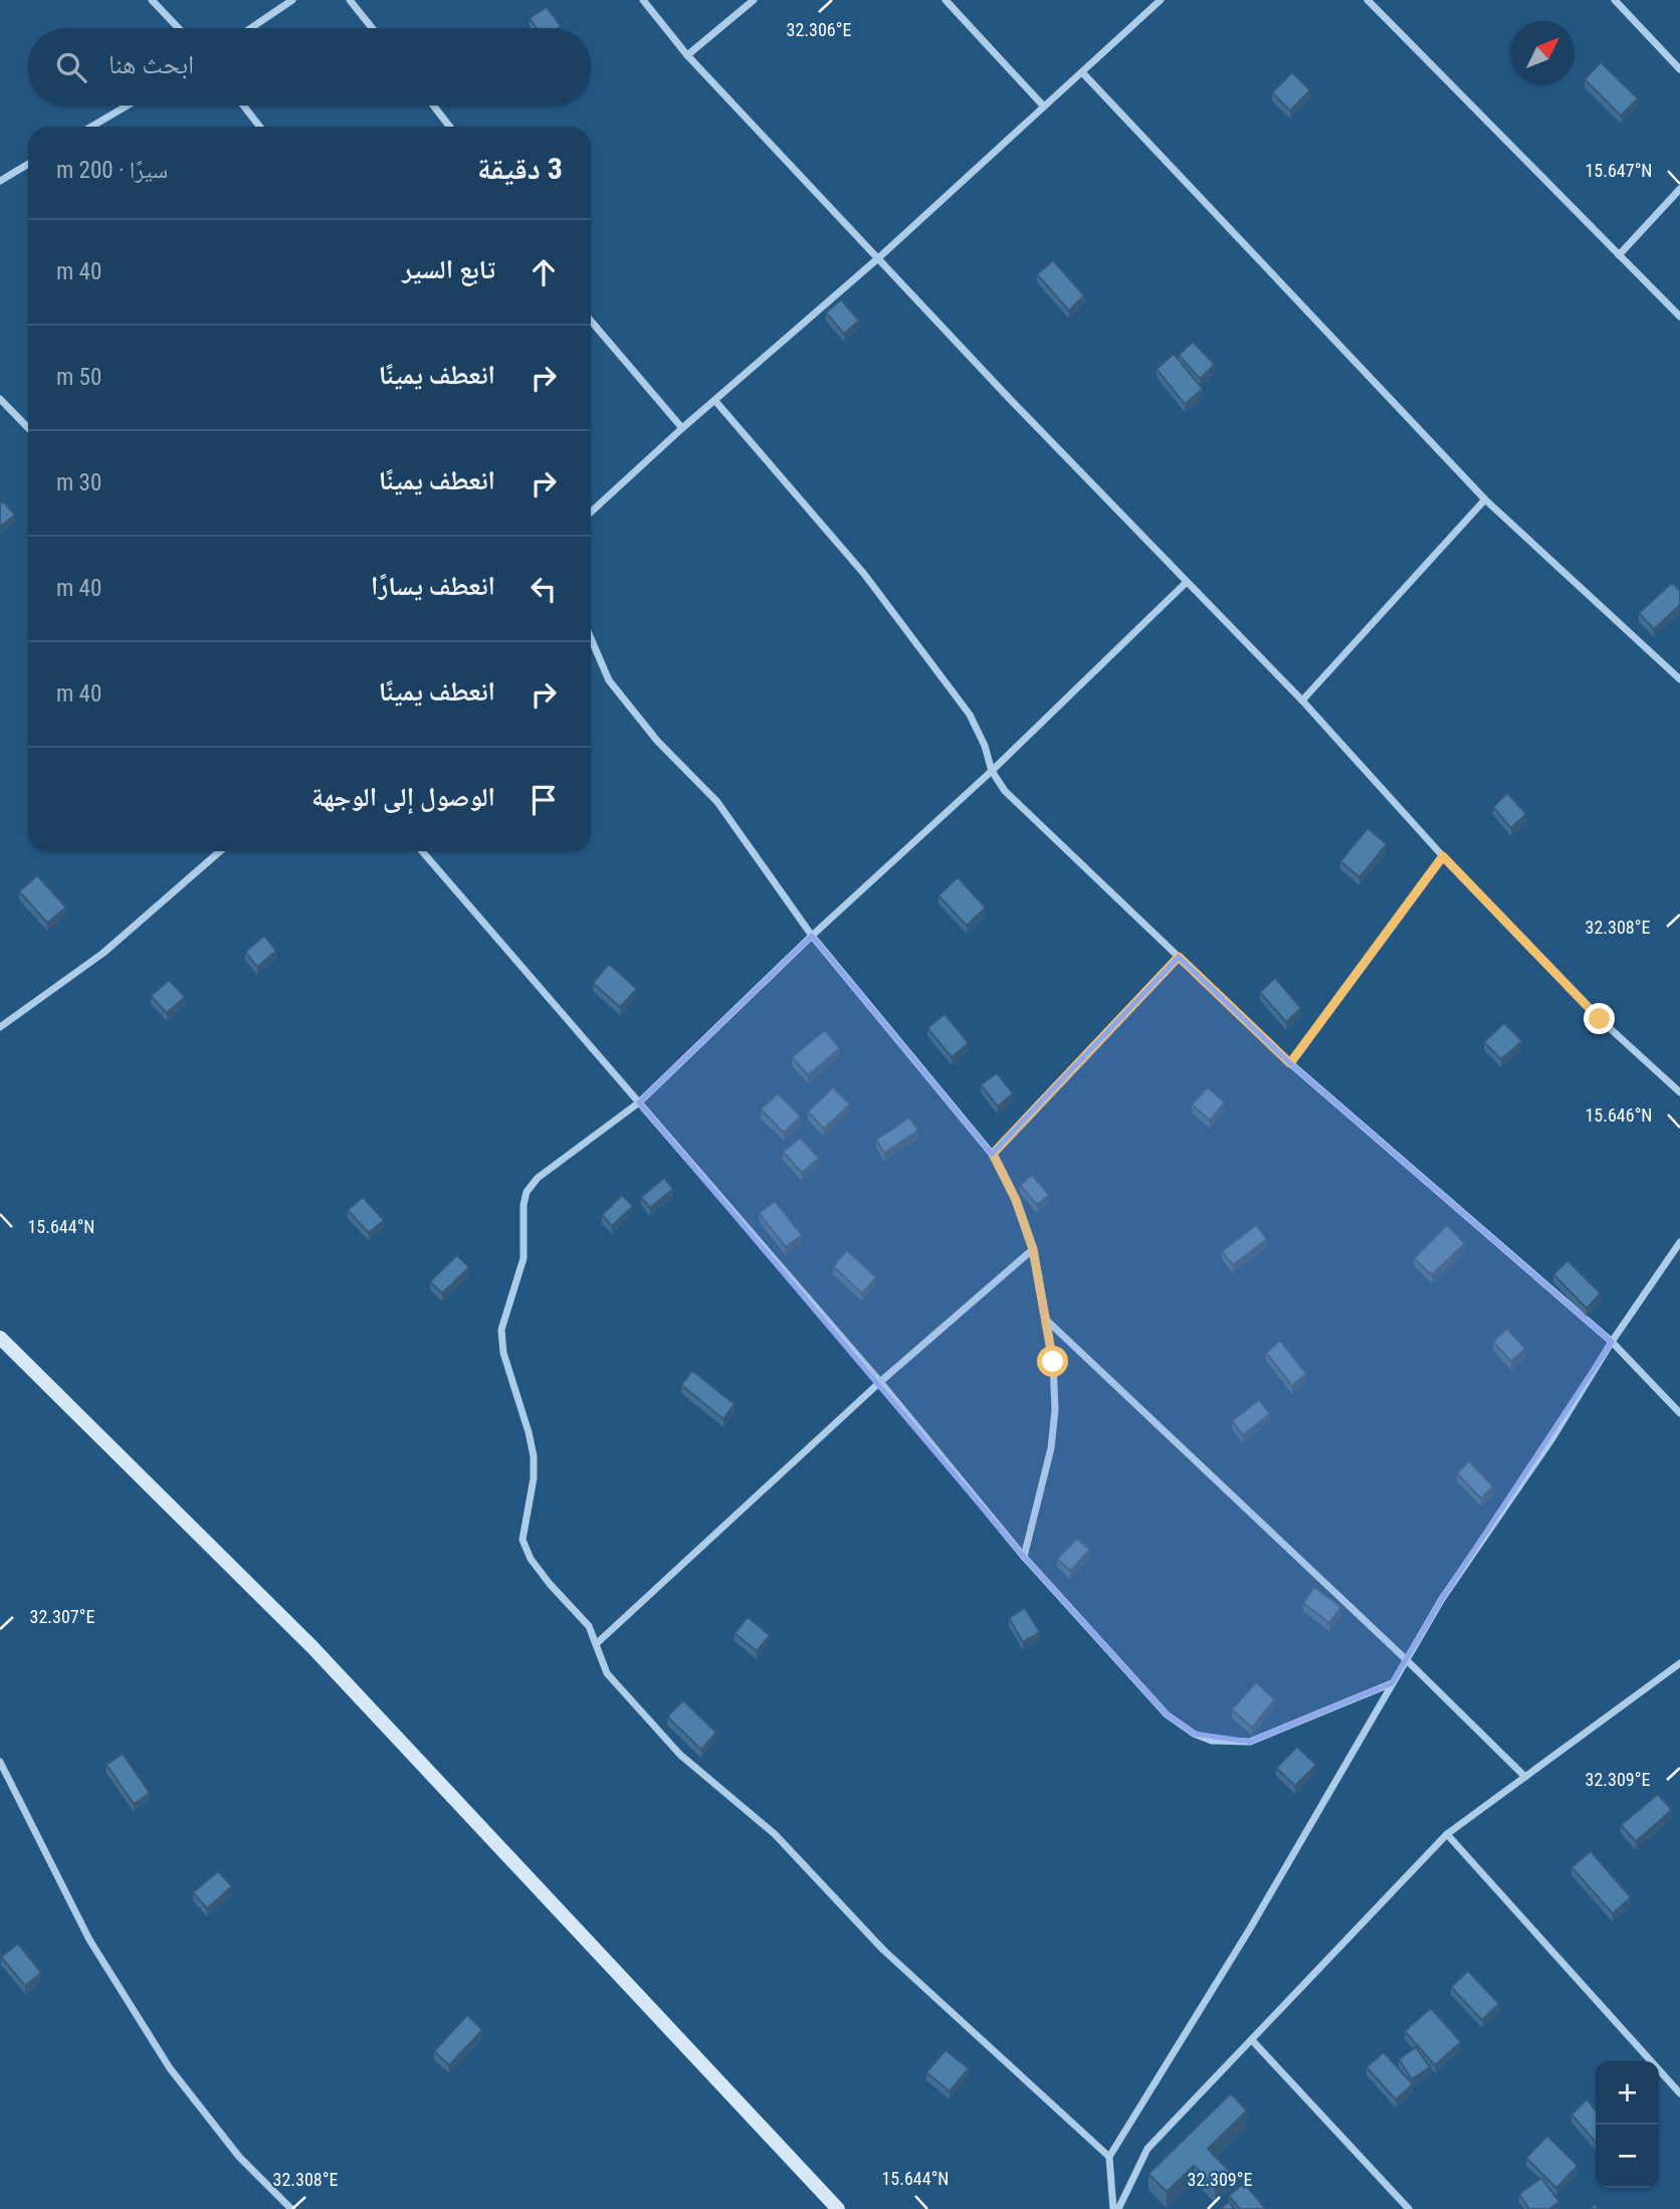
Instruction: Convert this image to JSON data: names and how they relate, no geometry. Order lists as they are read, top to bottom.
{
  "north": "top right",
  "page": {
    "search": "ابحث هنا",
    "heading": ["3 دقيقة", "سيرًا · 200 m"],
    "list": [
      ["تابع السير", "40 m"],
      ["انعطف يمينًا", "50 m"],
      ["انعطف يمينًا", "30 m"],
      ["انعطف يسارًا", "40 m"],
      ["انعطف يمينًا", "40 m"],
      "الوصول إلى الوجهة"
    ],
    "map_buttons": ["+", "−"]
  },
  "coordinates": [
    "32.306°E",
    "15.647°N",
    "32.308°E",
    "15.646°N",
    "15.644°N",
    "32.307°E",
    "32.309°E"
  ]
}
